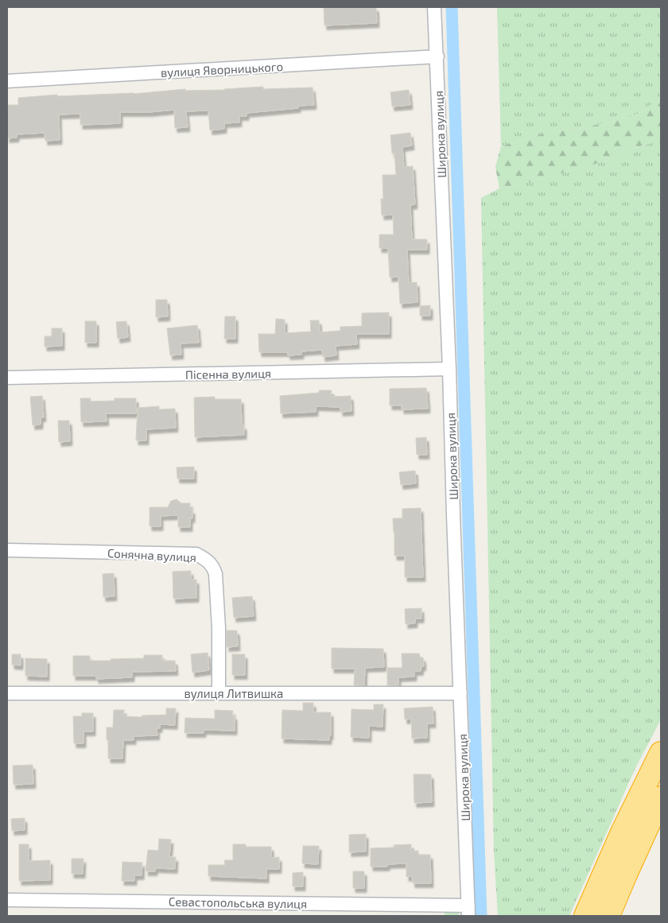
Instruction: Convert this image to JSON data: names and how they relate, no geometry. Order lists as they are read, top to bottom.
{
  "streets": {
    "street": [
      "вулиця Яворницького",
      "Широка вулиця",
      "Пісенна вулиця",
      "Сонячна вулиця",
      "вулиця Литвишка",
      "Севастопольська вулиця"
    ]
  },
  "crossings": [
    ["вулиця Яворницького", "Широка вулиця"],
    ["Широка вулиця", "Пісенна вулиця"],
    ["Широка вулиця", "вулиця Литвишка"],
    ["Широка вулиця", "Севастопольська вулиця"],
    ["Сонячна вулиця", "вулиця Литвишка"]
  ]
}
